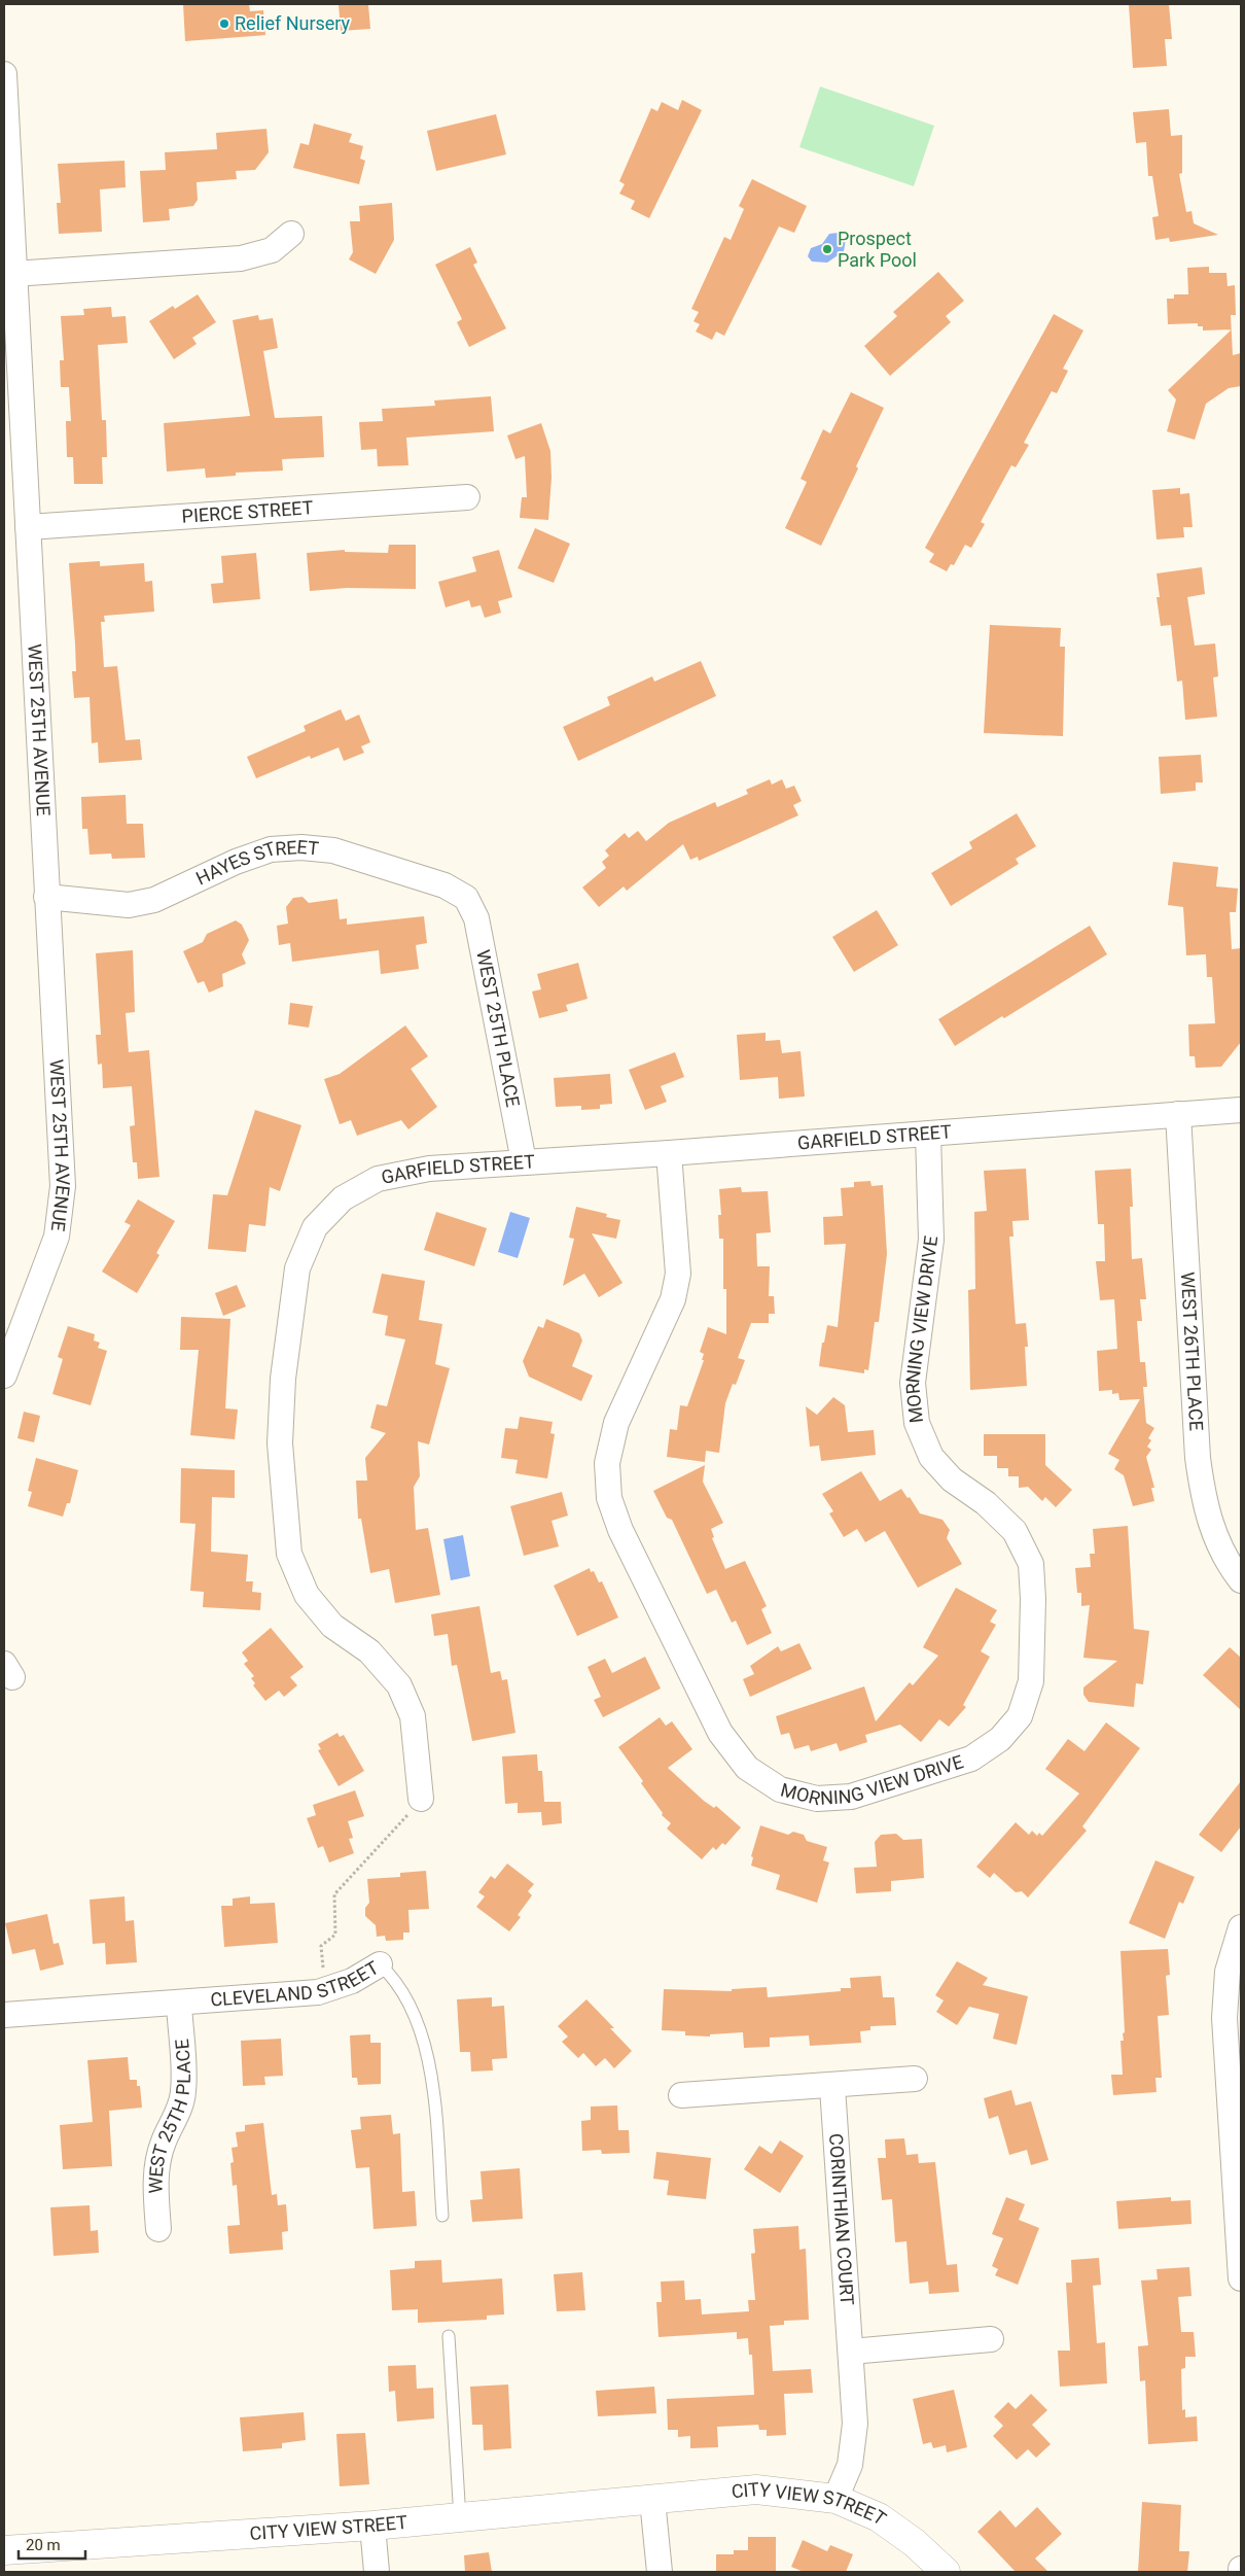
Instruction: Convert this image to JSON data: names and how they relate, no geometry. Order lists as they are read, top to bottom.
{
  "streets": {
    "street": [
      "PIERCE STREET",
      "WEST 25TH AVENUE",
      "HAYES STREET",
      "WEST 25TH PLACE",
      "GARFIELD STREET",
      "MORNING VIEW DRIVE",
      "WEST 26TH PLACE",
      "CLEVELAND STREET",
      "CORINTHIAN COURT",
      "CITY VIEW STREET"
    ]
  },
  "crossings": [
    ["PIERCE STREET", "WEST 25TH AVENUE"],
    ["WEST 25TH AVENUE", "HAYES STREET"],
    ["HAYES STREET", "WEST 25TH PLACE"],
    ["WEST 25TH PLACE", "GARFIELD STREET"],
    ["WEST 25TH PLACE", "CLEVELAND STREET"],
    ["GARFIELD STREET", "MORNING VIEW DRIVE"],
    ["GARFIELD STREET", "WEST 26TH PLACE"],
    ["CORINTHIAN COURT", "CITY VIEW STREET"]
  ],
  "places": ["Relief Nursery", "Prospect Park Pool"],
  "scale_bar": "20 m"
}
